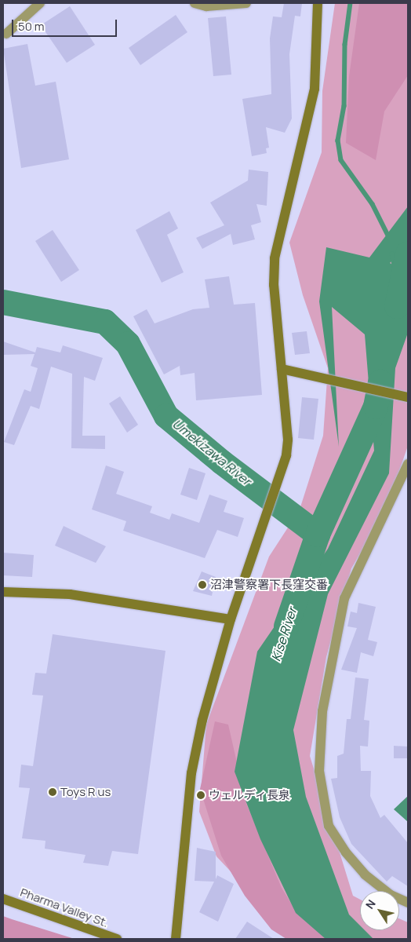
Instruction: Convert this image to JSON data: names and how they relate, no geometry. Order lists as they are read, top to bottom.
{
  "streets": {
    "street": ["Pharma Valley St."]
  },
  "water": ["Umekizawa River", "Kise River"],
  "places": ["沼津警察署下長窪交番", "Toys R us", "ウェルディ長泉"],
  "scale_bar": "50 m",
  "north": "top left"
}
